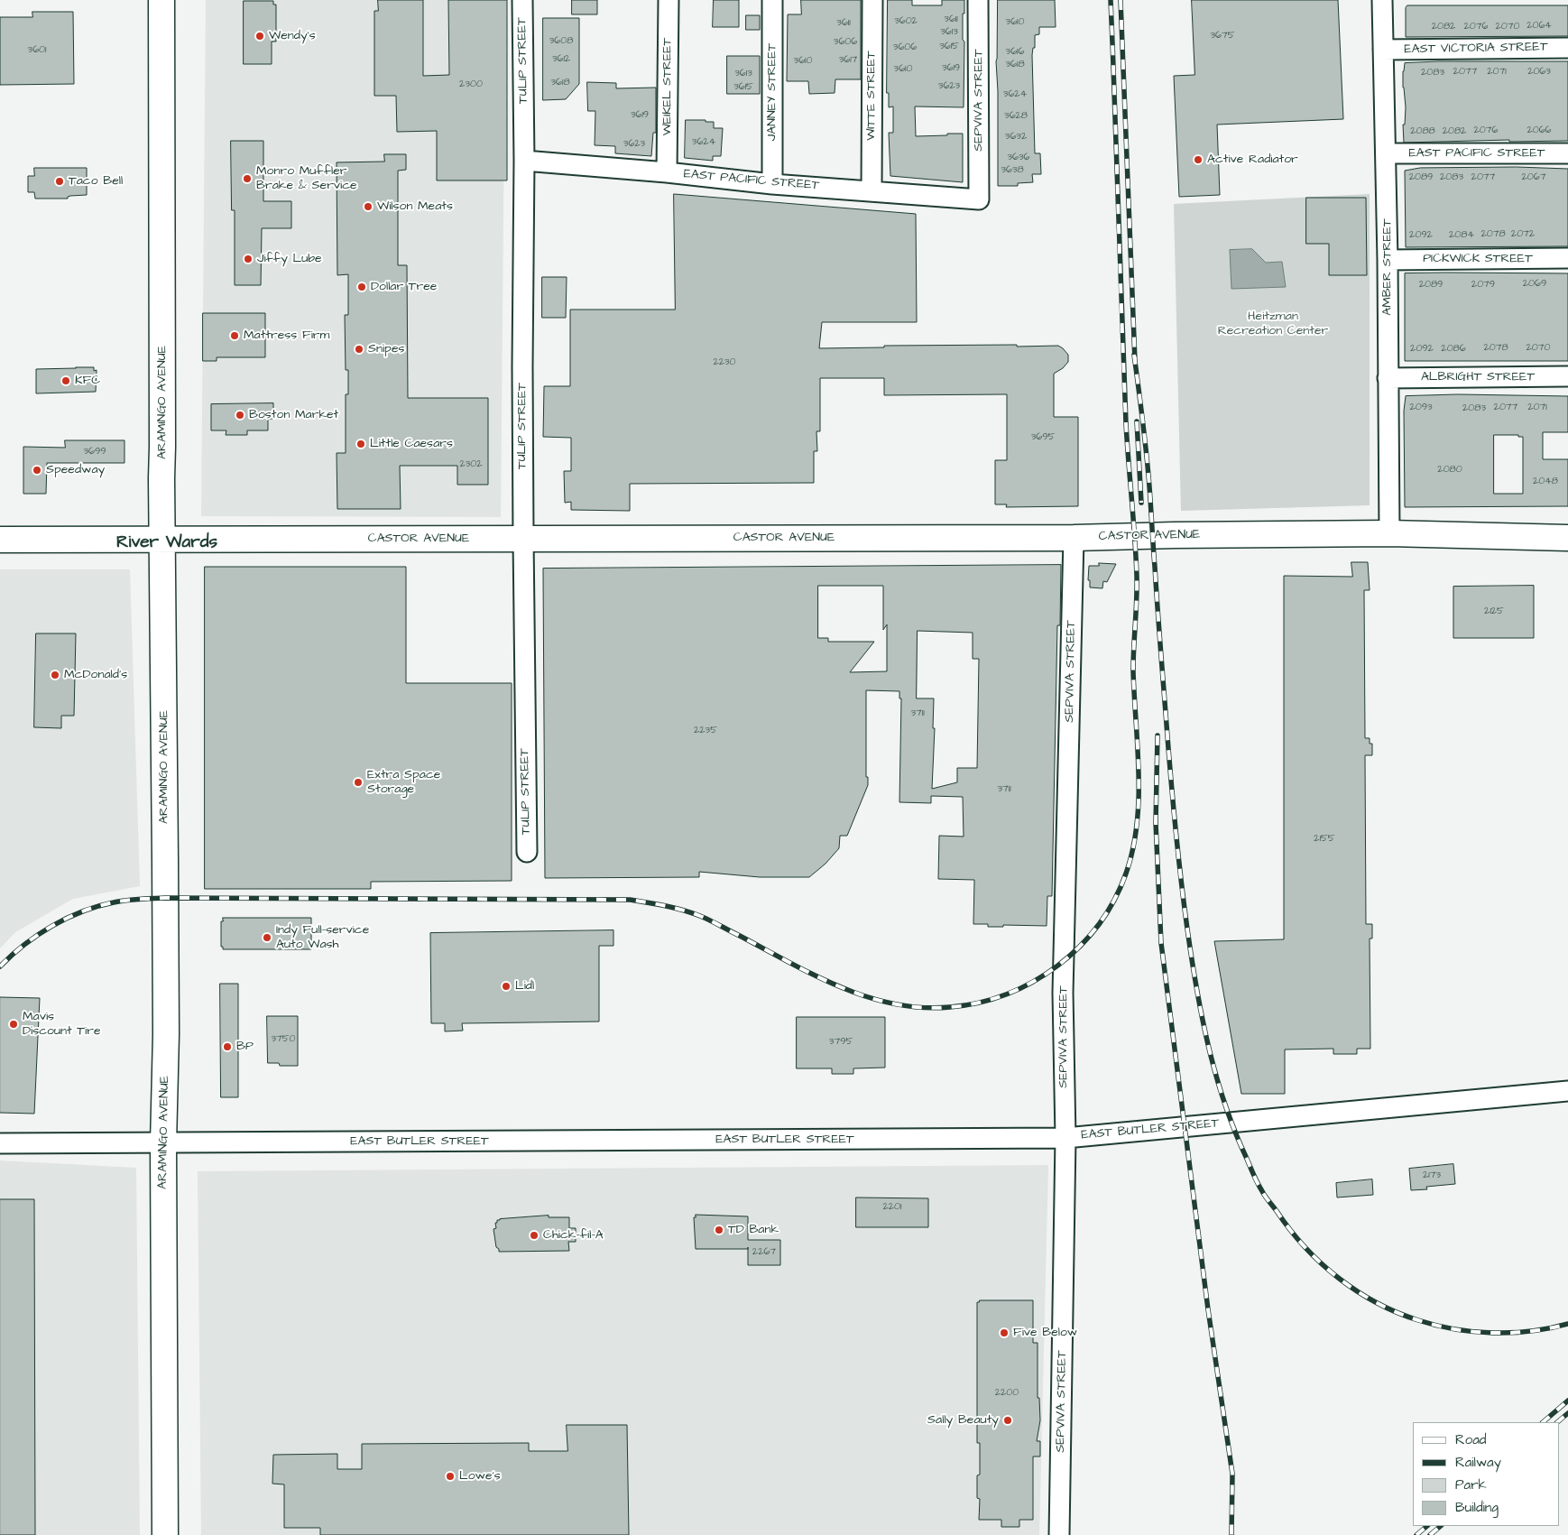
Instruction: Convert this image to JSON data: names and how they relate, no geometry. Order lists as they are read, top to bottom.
{
  "streets": {
    "main road": ["ARAMINGO AVENUE", "CASTOR AVENUE"],
    "street": [
      "EAST VICTORIA STREET",
      "TULIP STREET",
      "WEIKEL STREET",
      "JANNEY STREET",
      "WITTE STREET",
      "SEPVIVA STREET",
      "EAST PACIFIC STREET",
      "PICKWICK STREET",
      "AMBER STREET",
      "ALBRIGHT STREET",
      "EAST BUTLER STREET"
    ]
  },
  "crossings": [
    ["EAST VICTORIA STREET", "AMBER STREET"],
    ["TULIP STREET", "EAST PACIFIC STREET"],
    ["TULIP STREET", "CASTOR AVENUE"],
    ["WEIKEL STREET", "EAST PACIFIC STREET"],
    ["JANNEY STREET", "EAST PACIFIC STREET"],
    ["WITTE STREET", "EAST PACIFIC STREET"],
    ["SEPVIVA STREET", "EAST PACIFIC STREET"],
    ["SEPVIVA STREET", "CASTOR AVENUE"],
    ["SEPVIVA STREET", "EAST BUTLER STREET"],
    ["EAST PACIFIC STREET", "AMBER STREET"],
    ["PICKWICK STREET", "AMBER STREET"],
    ["AMBER STREET", "ALBRIGHT STREET"],
    ["AMBER STREET", "CASTOR AVENUE"],
    ["ARAMINGO AVENUE", "CASTOR AVENUE"],
    ["ARAMINGO AVENUE", "EAST BUTLER STREET"]
  ],
  "districts": ["River Wards"],
  "parks": ["Heitzman Recreation Center"],
  "places": [
    "Wendy's",
    "Active Radiator",
    "Monro Muffler Brake & Service",
    "Taco Bell",
    "Wilson Meats",
    "Jiffy Lube",
    "Dollar Tree",
    "Mattress Firm",
    "Snipes",
    "KFC",
    "Boston Market",
    "Little Caesars",
    "Speedway",
    "McDonald's",
    "Extra Space Storage",
    "Indy Full-service Auto Wash",
    "Lidl",
    "Mavis Discount Tire",
    "BP",
    "TD Bank",
    "Chick-fil-A",
    "Five Below",
    "Sally Beauty",
    "Lowe's"
  ],
  "house_numbers": [
    "3611",
    "3602",
    "3610",
    "3611",
    "2064",
    "2082",
    "2076",
    "2070",
    "3613",
    "3675",
    "3608",
    "3606",
    "3615",
    "3606",
    "3601",
    "3616",
    "3612",
    "3617",
    "3610",
    "3618",
    "3619",
    "3610",
    "2077",
    "2071",
    "2063",
    "2083",
    "3613",
    "3618",
    "2300",
    "3623",
    "3615",
    "3624",
    "3619",
    "3628",
    "2076",
    "2066",
    "2088",
    "2082",
    "3632",
    "3624",
    "3623",
    "3636",
    "3638",
    "2089",
    "2083",
    "2077",
    "2067",
    "2078",
    "2072",
    "2092",
    "2084",
    "2069",
    "2089",
    "2079",
    "2078",
    "2070",
    "2092",
    "2086",
    "2230",
    "2093",
    "2077",
    "2071",
    "2083",
    "3695",
    "3699",
    "2302",
    "2080",
    "2048",
    "2125",
    "3711",
    "2235",
    "3711",
    "2155",
    "3750",
    "3795",
    "2173",
    "2201",
    "2267",
    "2200"
  ],
  "legend": [
    "Road",
    "Railway",
    "Park",
    "Building"
  ]
}
